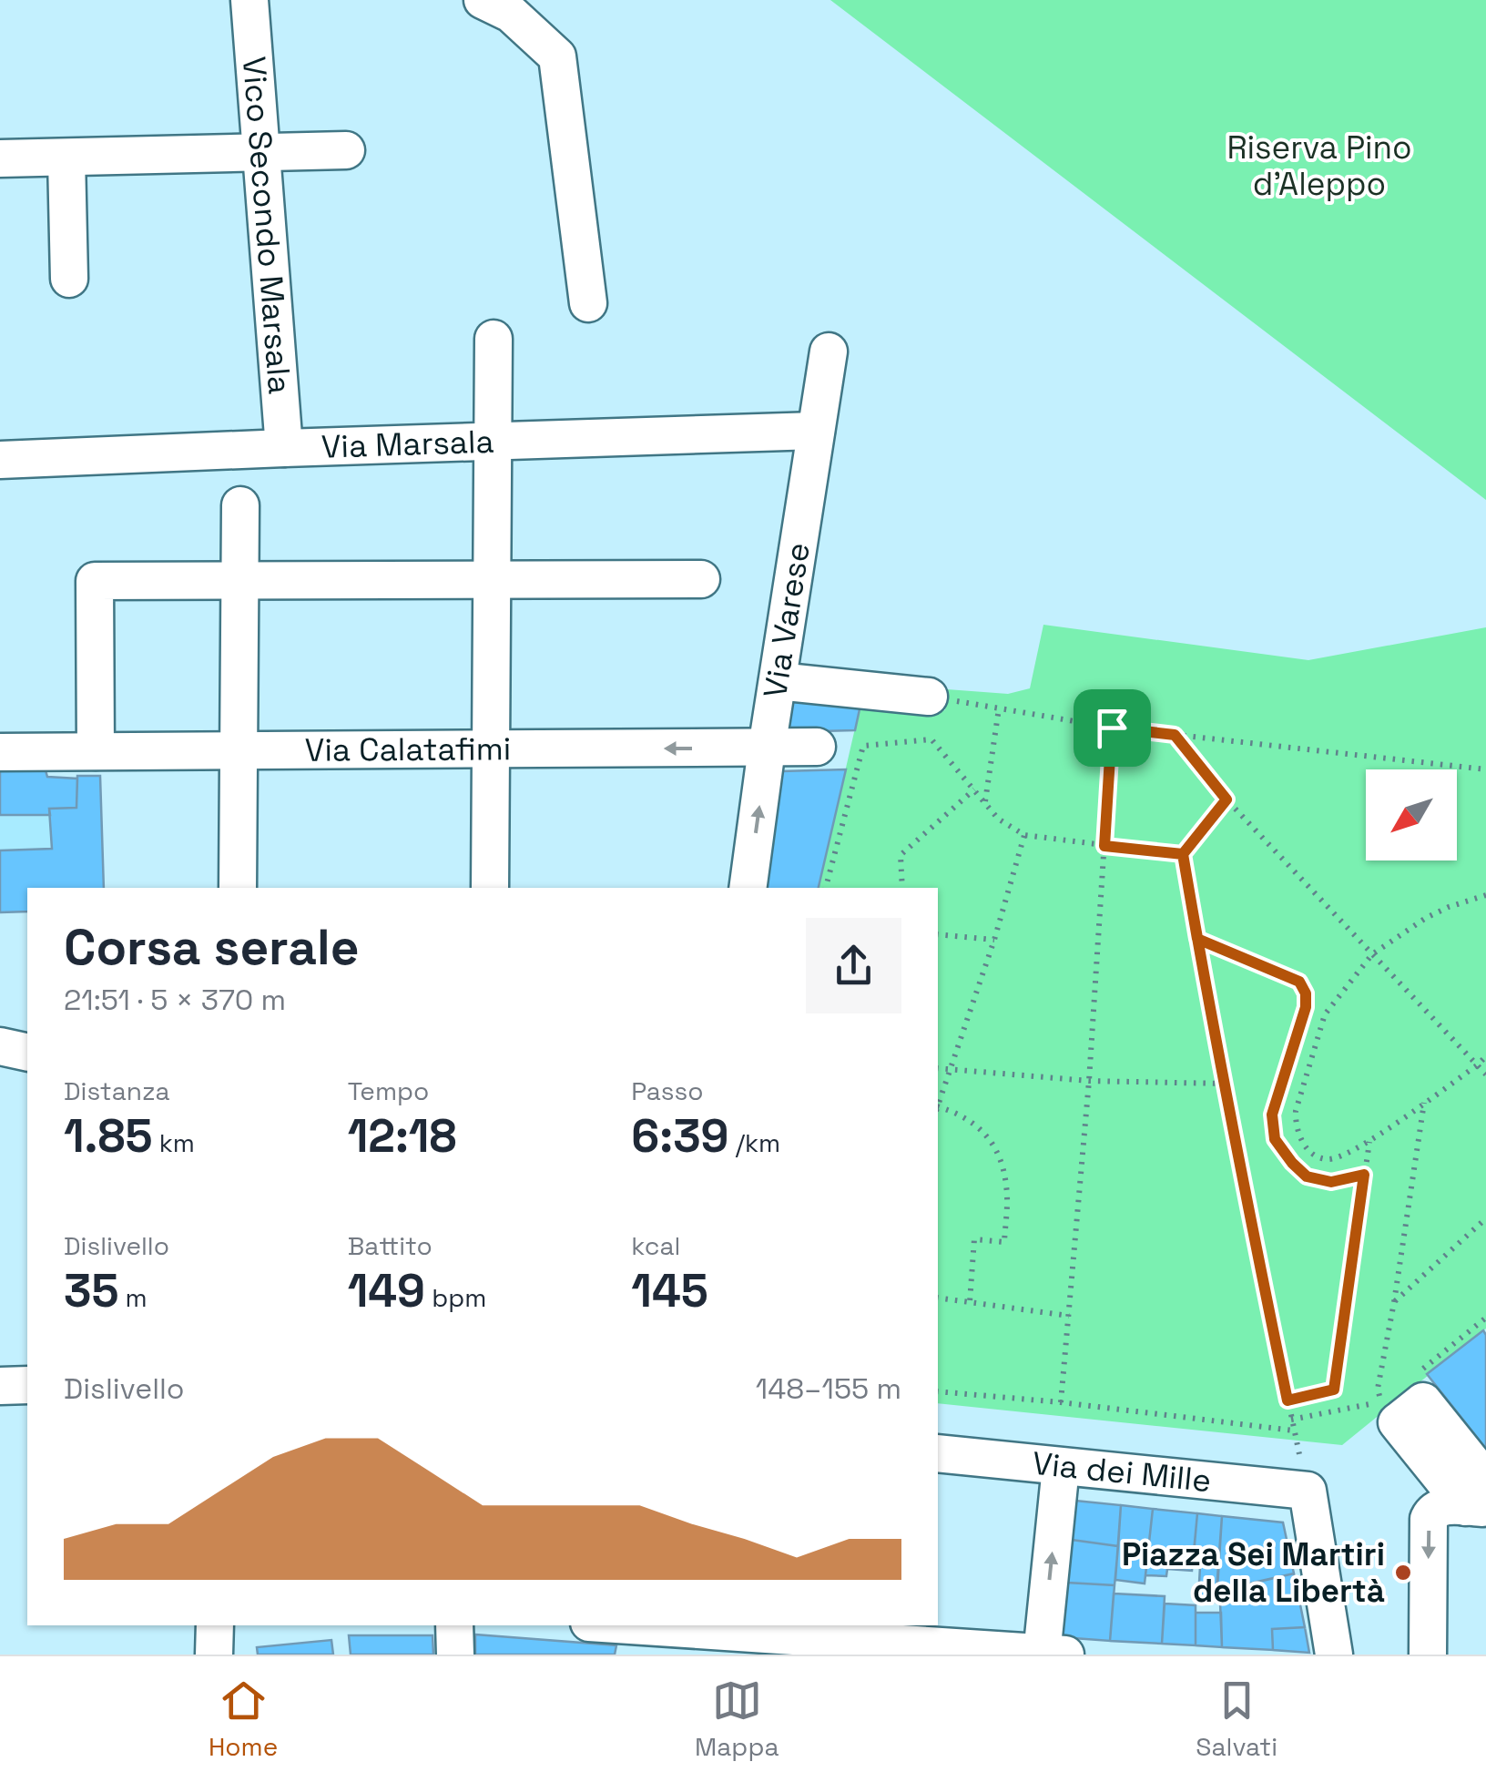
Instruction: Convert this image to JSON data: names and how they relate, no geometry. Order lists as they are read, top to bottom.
{
  "streets": {
    "street": [
      "Vico Secondo Marsala",
      "Via Marsala",
      "Via Varese",
      "Via Calatafimi",
      "Via dei Mille"
    ]
  },
  "crossings": [
    ["Vico Secondo Marsala", "Via Marsala"],
    ["Via Marsala", "Via Varese"],
    ["Via Varese", "Via Calatafimi"]
  ],
  "parks": ["Riserva Pino d'Aleppo"],
  "places": ["Piazza Sei Martiri della Libertà"],
  "north": "bottom left",
  "page": {
    "heading": ["Corsa serale", "21:51 · 5 × 370 m"],
    "stats": [
      ["Distanza", "1.85 km"],
      ["Tempo", "12:18"],
      ["Passo", "6:39 /km"],
      ["Dislivello", "35 m"],
      ["Battito", "149 bpm"],
      ["kcal", "145"]
    ],
    "chart": ["Dislivello", "148–155 m"],
    "tabs": ["Home", "Mappa", "Salvati"]
  }
}
